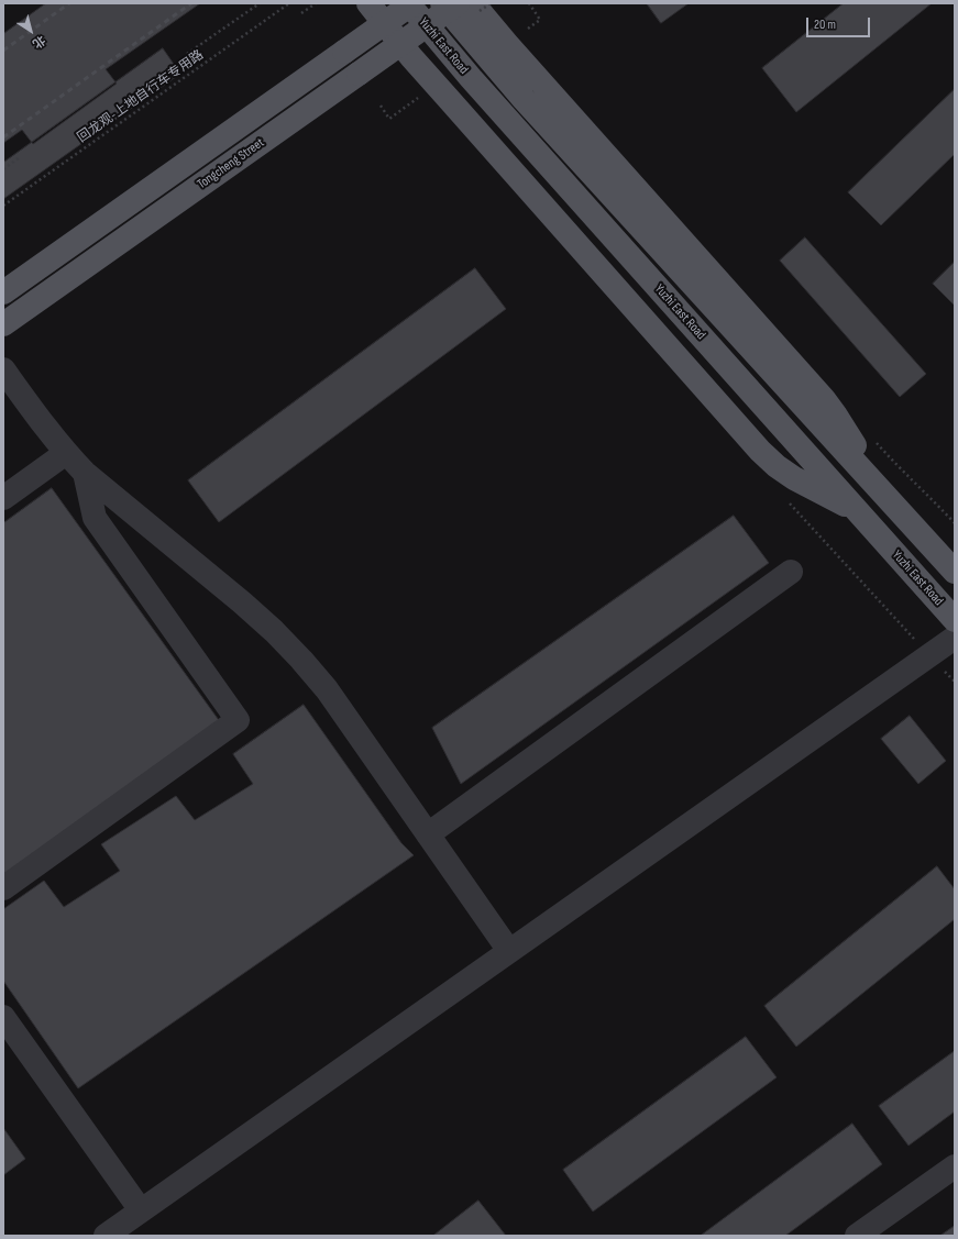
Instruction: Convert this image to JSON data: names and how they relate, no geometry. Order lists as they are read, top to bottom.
{
  "streets": {
    "main road": ["Yuzhi East Road", "Tongcheng Street"],
    "path": ["回龙观-上地自行车专用路"]
  },
  "scale_bar": "20 m",
  "north": "bottom right"
}
